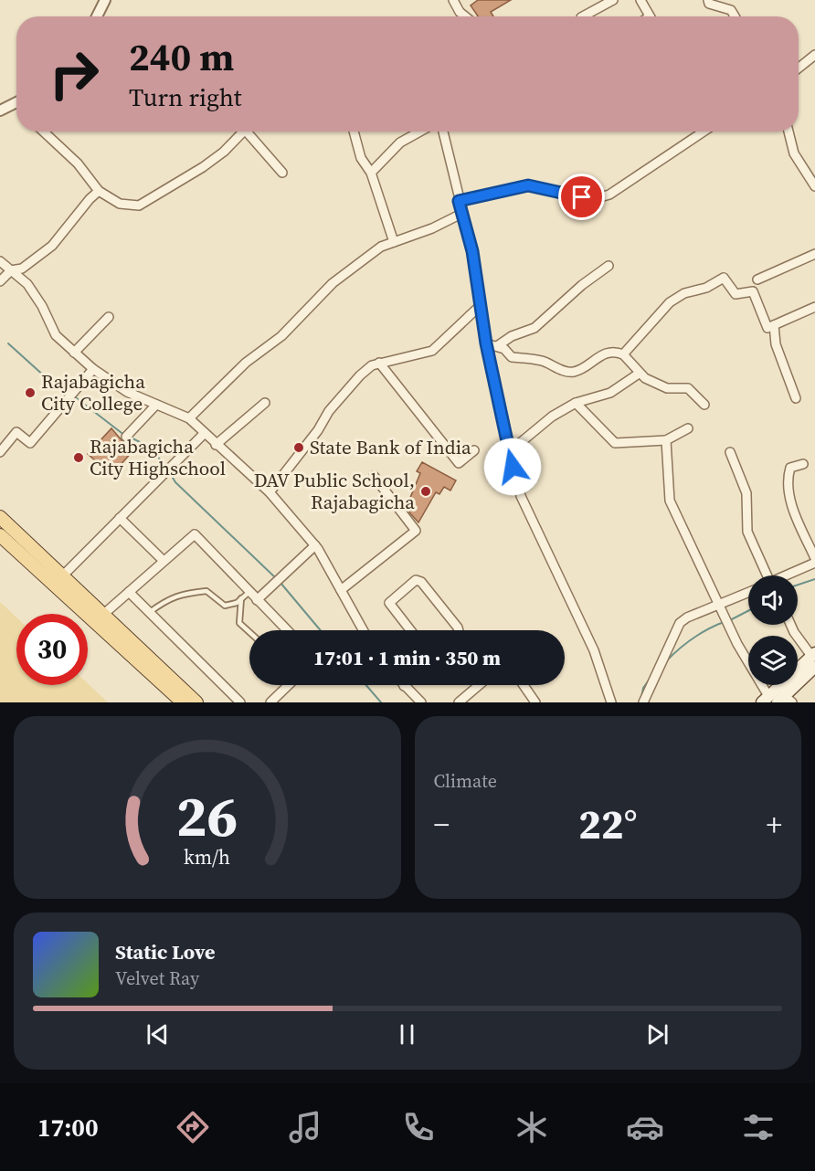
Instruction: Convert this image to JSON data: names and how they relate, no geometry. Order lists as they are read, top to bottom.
{
  "places": [
    "Rajabagicha City College",
    "State Bank of India",
    "Rajabagicha City Highschool",
    "DAV Public School, Rajabagicha"
  ],
  "page": {
    "turn": ["240 m", "Turn right"],
    "limit": "30",
    "trip": "17:01 · 1 min · 350 m",
    "tile": "Climate",
    "heat": ["−", "22°", "+"],
    "song": ["Static Love", "Velvet Ray"],
    "tabs": "17:00",
    "gauge": ["26", "km/h"]
  }
}
